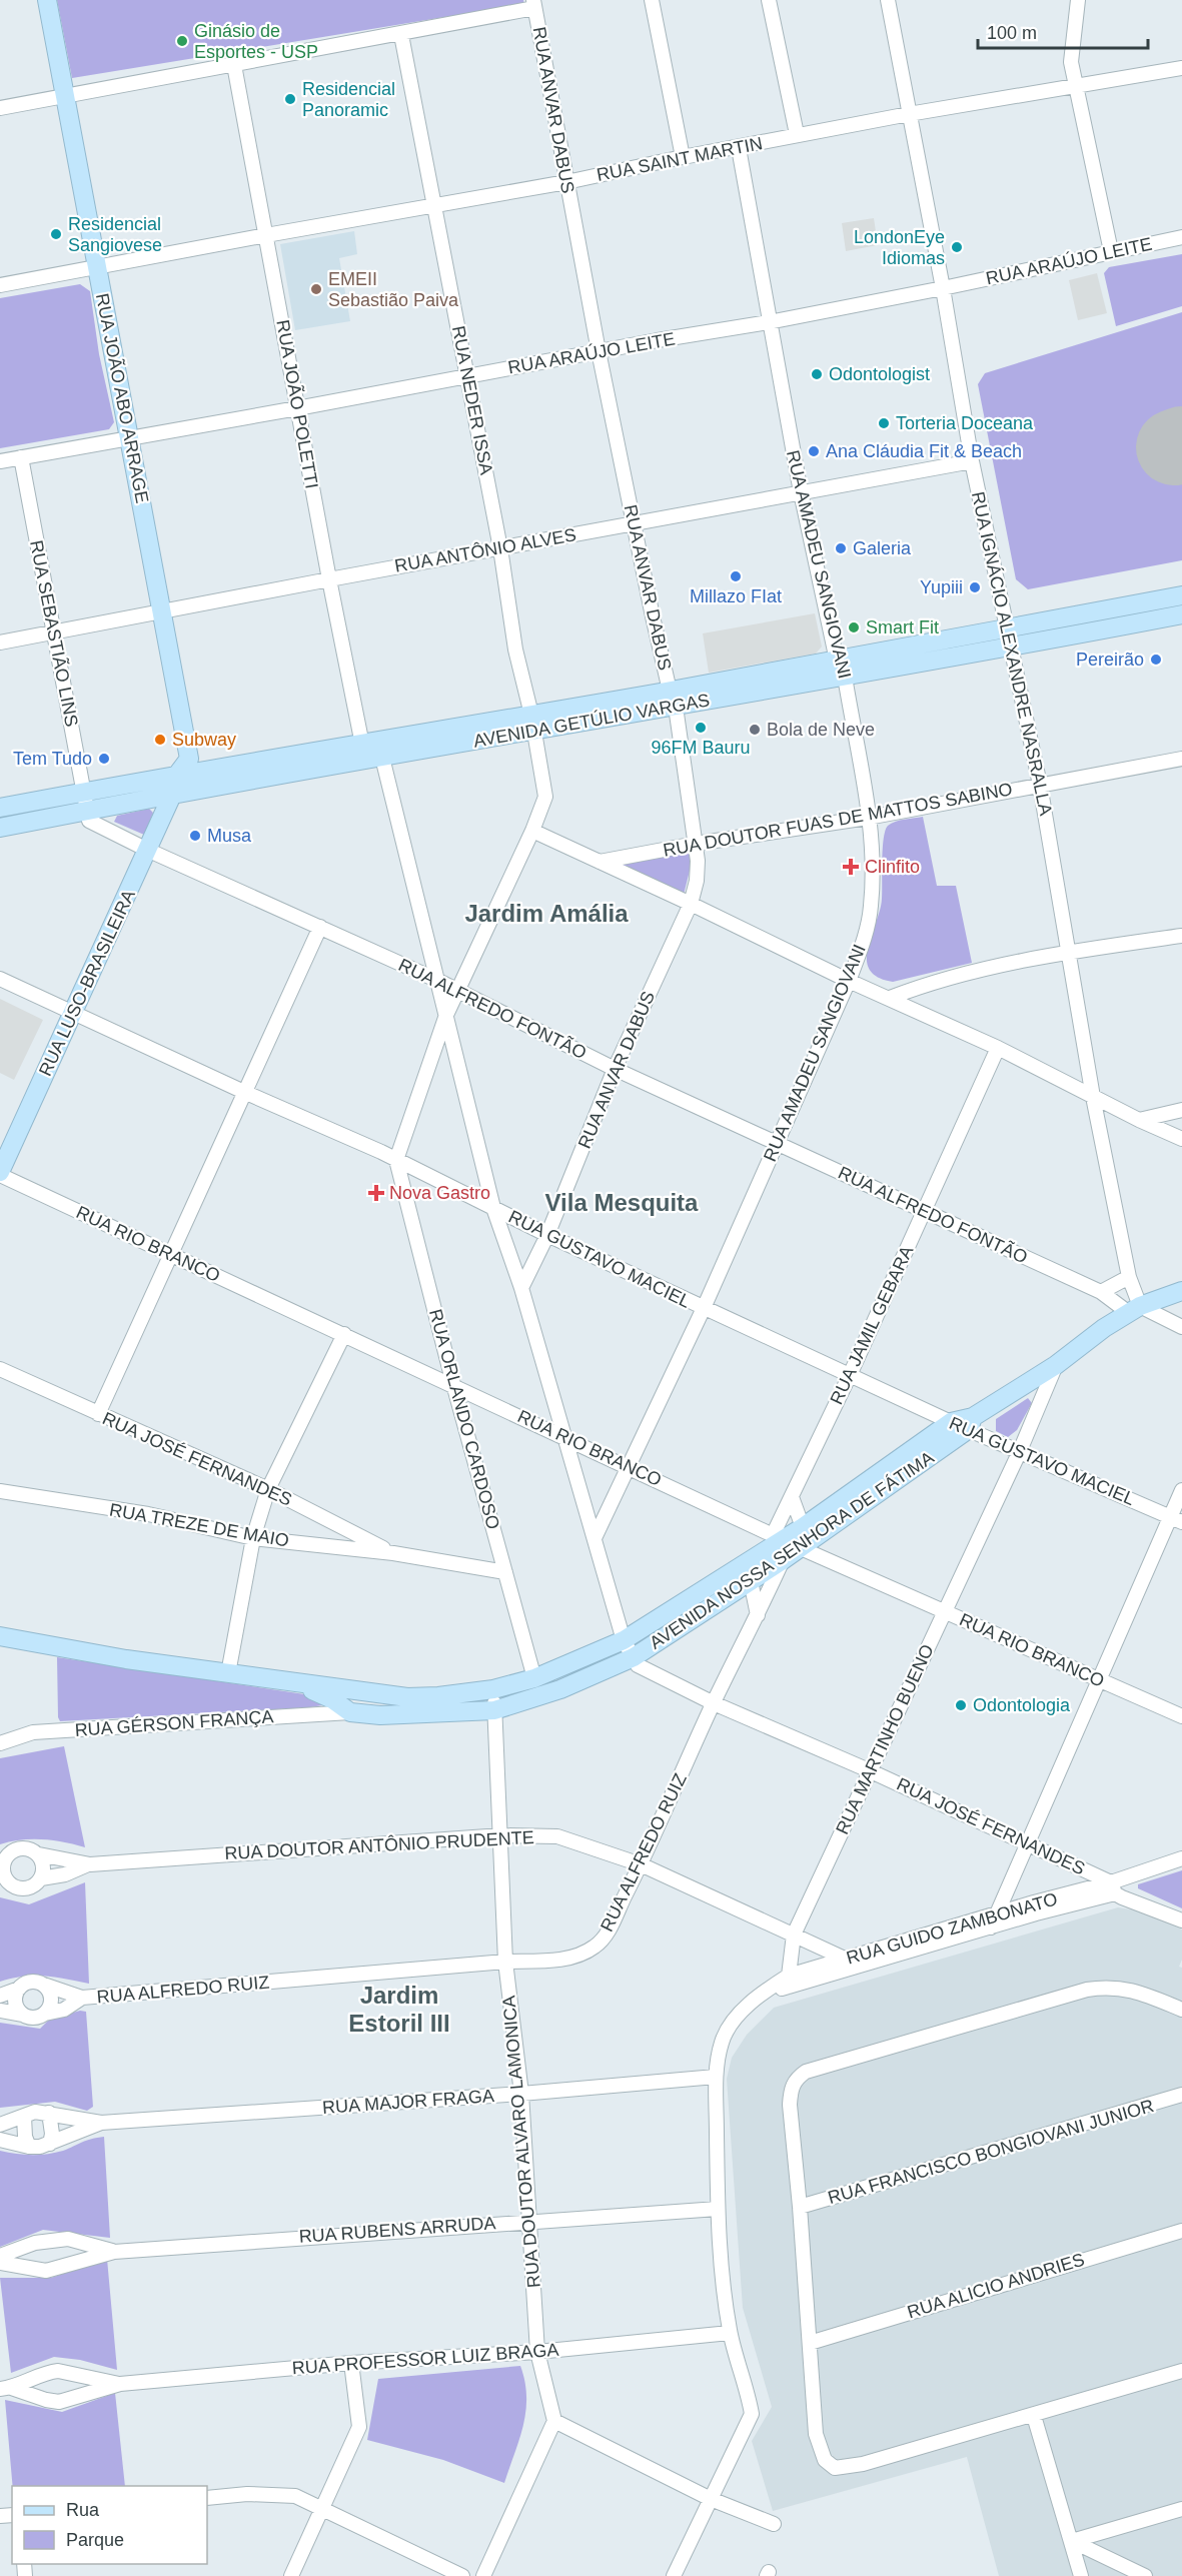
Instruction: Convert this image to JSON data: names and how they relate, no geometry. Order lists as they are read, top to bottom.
{
  "streets": {
    "street": [
      "RUA ANVAR DABUS",
      "RUA SAINT MARTIN",
      "RUA ARAÚJO LEITE",
      "RUA JOÃO ABO ARRAGE",
      "RUA NEDER ISSA",
      "RUA JOÃO POLETTI",
      "RUA ANTÔNIO ALVES",
      "RUA AMADEU SANGIOVANI",
      "RUA SEBASTIÃO LINS",
      "RUA IGNÁCIO ALEXANDRE NASRALLA",
      "AVENIDA GETÚLIO VARGAS",
      "RUA DOUTOR FUAS DE MATTOS SABINO",
      "RUA LUSO-BRASILEIRA",
      "RUA ALFREDO FONTÃO",
      "RUA RIO BRANCO",
      "RUA GUSTAVO MACIEL",
      "RUA JAMIL GEBARA",
      "RUA ORLANDO CARDOSO",
      "RUA JOSÉ FERNANDES",
      "RUA TREZE DE MAIO",
      "AVENIDA NOSSA SENHORA DE FÁTIMA",
      "RUA GÉRSON FRANÇA",
      "RUA MARTINHO BUENO",
      "RUA DOUTOR ANTÔNIO PRUDENTE",
      "RUA ALFREDO RUIZ",
      "RUA GUIDO ZAMBONATO",
      "RUA MAJOR FRAGA",
      "RUA DOUTOR ALVARO LAMONICA",
      "RUA FRANCISCO BONGIOVANI JUNIOR",
      "RUA RUBENS ARRUDA",
      "RUA ALICIO ANDRIES",
      "RUA PROFESSOR LUIZ BRAGA"
    ]
  },
  "crossings": [
    ["RUA ANVAR DABUS", "RUA SAINT MARTIN"],
    ["RUA ANVAR DABUS", "RUA ARAÚJO LEITE"],
    ["RUA ANVAR DABUS", "RUA ANTÔNIO ALVES"],
    ["RUA ANVAR DABUS", "AVENIDA GETÚLIO VARGAS"],
    ["RUA ANVAR DABUS", "RUA DOUTOR FUAS DE MATTOS SABINO"],
    ["RUA ANVAR DABUS", "RUA ALFREDO FONTÃO"],
    ["RUA ANVAR DABUS", "RUA GUSTAVO MACIEL"],
    ["RUA SAINT MARTIN", "RUA JOÃO ABO ARRAGE"],
    ["RUA SAINT MARTIN", "RUA NEDER ISSA"],
    ["RUA SAINT MARTIN", "RUA JOÃO POLETTI"],
    ["RUA SAINT MARTIN", "RUA AMADEU SANGIOVANI"],
    ["RUA SAINT MARTIN", "RUA IGNÁCIO ALEXANDRE NASRALLA"],
    ["RUA ARAÚJO LEITE", "RUA JOÃO ABO ARRAGE"],
    ["RUA ARAÚJO LEITE", "RUA NEDER ISSA"],
    ["RUA ARAÚJO LEITE", "RUA JOÃO POLETTI"],
    ["RUA ARAÚJO LEITE", "RUA AMADEU SANGIOVANI"],
    ["RUA ARAÚJO LEITE", "RUA SEBASTIÃO LINS"],
    ["RUA ARAÚJO LEITE", "RUA IGNÁCIO ALEXANDRE NASRALLA"],
    ["RUA JOÃO ABO ARRAGE", "RUA ANTÔNIO ALVES"],
    ["RUA JOÃO ABO ARRAGE", "AVENIDA GETÚLIO VARGAS"],
    ["RUA NEDER ISSA", "RUA ANTÔNIO ALVES"],
    ["RUA NEDER ISSA", "AVENIDA GETÚLIO VARGAS"],
    ["RUA NEDER ISSA", "RUA ALFREDO FONTÃO"],
    ["RUA NEDER ISSA", "RUA GUSTAVO MACIEL"],
    ["RUA NEDER ISSA", "RUA ORLANDO CARDOSO"],
    ["RUA JOÃO POLETTI", "RUA ANTÔNIO ALVES"],
    ["RUA JOÃO POLETTI", "AVENIDA GETÚLIO VARGAS"],
    ["RUA ANTÔNIO ALVES", "RUA AMADEU SANGIOVANI"],
    ["RUA ANTÔNIO ALVES", "RUA SEBASTIÃO LINS"],
    ["RUA ANTÔNIO ALVES", "RUA IGNÁCIO ALEXANDRE NASRALLA"],
    ["RUA AMADEU SANGIOVANI", "AVENIDA GETÚLIO VARGAS"],
    ["RUA AMADEU SANGIOVANI", "RUA DOUTOR FUAS DE MATTOS SABINO"],
    ["RUA AMADEU SANGIOVANI", "RUA ALFREDO FONTÃO"],
    ["RUA AMADEU SANGIOVANI", "RUA RIO BRANCO"],
    ["RUA AMADEU SANGIOVANI", "RUA GUSTAVO MACIEL"],
    ["RUA SEBASTIÃO LINS", "AVENIDA GETÚLIO VARGAS"],
    ["RUA SEBASTIÃO LINS", "RUA ALFREDO FONTÃO"],
    ["RUA IGNÁCIO ALEXANDRE NASRALLA", "AVENIDA GETÚLIO VARGAS"],
    ["RUA IGNÁCIO ALEXANDRE NASRALLA", "RUA DOUTOR FUAS DE MATTOS SABINO"],
    ["RUA IGNÁCIO ALEXANDRE NASRALLA", "RUA ALFREDO FONTÃO"],
    ["RUA IGNÁCIO ALEXANDRE NASRALLA", "AVENIDA NOSSA SENHORA DE FÁTIMA"],
    ["AVENIDA GETÚLIO VARGAS", "RUA LUSO-BRASILEIRA"],
    ["AVENIDA GETÚLIO VARGAS", "RUA ALFREDO FONTÃO"],
    ["RUA LUSO-BRASILEIRA", "RUA ALFREDO FONTÃO"],
    ["RUA LUSO-BRASILEIRA", "RUA RIO BRANCO"],
    ["RUA LUSO-BRASILEIRA", "RUA GUSTAVO MACIEL"],
    ["RUA ALFREDO FONTÃO", "RUA JAMIL GEBARA"],
    ["RUA ALFREDO FONTÃO", "AVENIDA NOSSA SENHORA DE FÁTIMA"],
    ["RUA RIO BRANCO", "RUA JAMIL GEBARA"],
    ["RUA RIO BRANCO", "RUA ORLANDO CARDOSO"],
    ["RUA RIO BRANCO", "AVENIDA NOSSA SENHORA DE FÁTIMA"],
    ["RUA RIO BRANCO", "RUA MARTINHO BUENO"],
    ["RUA GUSTAVO MACIEL", "RUA JAMIL GEBARA"],
    ["RUA GUSTAVO MACIEL", "RUA ORLANDO CARDOSO"],
    ["RUA GUSTAVO MACIEL", "AVENIDA NOSSA SENHORA DE FÁTIMA"],
    ["RUA GUSTAVO MACIEL", "RUA MARTINHO BUENO"],
    ["RUA JAMIL GEBARA", "AVENIDA NOSSA SENHORA DE FÁTIMA"],
    ["RUA ORLANDO CARDOSO", "RUA TREZE DE MAIO"],
    ["RUA ORLANDO CARDOSO", "AVENIDA NOSSA SENHORA DE FÁTIMA"],
    ["RUA JOSÉ FERNANDES", "RUA TREZE DE MAIO"],
    ["RUA JOSÉ FERNANDES", "AVENIDA NOSSA SENHORA DE FÁTIMA"],
    ["RUA JOSÉ FERNANDES", "RUA MARTINHO BUENO"],
    ["RUA JOSÉ FERNANDES", "RUA ALFREDO RUIZ"],
    ["RUA JOSÉ FERNANDES", "RUA GUIDO ZAMBONATO"],
    ["AVENIDA NOSSA SENHORA DE FÁTIMA", "RUA GÉRSON FRANÇA"],
    ["AVENIDA NOSSA SENHORA DE FÁTIMA", "RUA MARTINHO BUENO"],
    ["AVENIDA NOSSA SENHORA DE FÁTIMA", "RUA DOUTOR ALVARO LAMONICA"],
    ["RUA MARTINHO BUENO", "RUA DOUTOR ANTÔNIO PRUDENTE"],
    ["RUA MARTINHO BUENO", "RUA GUIDO ZAMBONATO"],
    ["RUA DOUTOR ANTÔNIO PRUDENTE", "RUA ALFREDO RUIZ"],
    ["RUA DOUTOR ANTÔNIO PRUDENTE", "RUA GUIDO ZAMBONATO"],
    ["RUA DOUTOR ANTÔNIO PRUDENTE", "RUA DOUTOR ALVARO LAMONICA"],
    ["RUA ALFREDO RUIZ", "RUA DOUTOR ALVARO LAMONICA"],
    ["RUA GUIDO ZAMBONATO", "RUA MAJOR FRAGA"],
    ["RUA GUIDO ZAMBONATO", "RUA RUBENS ARRUDA"],
    ["RUA GUIDO ZAMBONATO", "RUA PROFESSOR LUIZ BRAGA"],
    ["RUA MAJOR FRAGA", "RUA DOUTOR ALVARO LAMONICA"],
    ["RUA DOUTOR ALVARO LAMONICA", "RUA RUBENS ARRUDA"],
    ["RUA DOUTOR ALVARO LAMONICA", "RUA PROFESSOR LUIZ BRAGA"]
  ],
  "districts": ["Jardim Amália", "Vila Mesquita", "Jardim Estoril III"],
  "places": {
    "other": [
      "Ginásio de Esportes - USP",
      "Residencial Panoramic",
      "Residencial Sangiovese",
      "LondonEye Idiomas",
      "EMEII Sebastião Paiva",
      "Odontologist",
      "Torteria Doceana",
      "Ana Cláudia Fit & Beach",
      "Galeria",
      "Millazo FIat",
      "Yupiii",
      "Smart Fit",
      "Pereirão",
      "96FM Bauru",
      "Bola de Neve",
      "Subway",
      "Tem Tudo",
      "Musa",
      "Odontologia"
    ],
    "health": ["Clinfito", "Nova Gastro"]
  },
  "legend": ["Rua", "Parque"],
  "scale_bar": "100 m"
}
